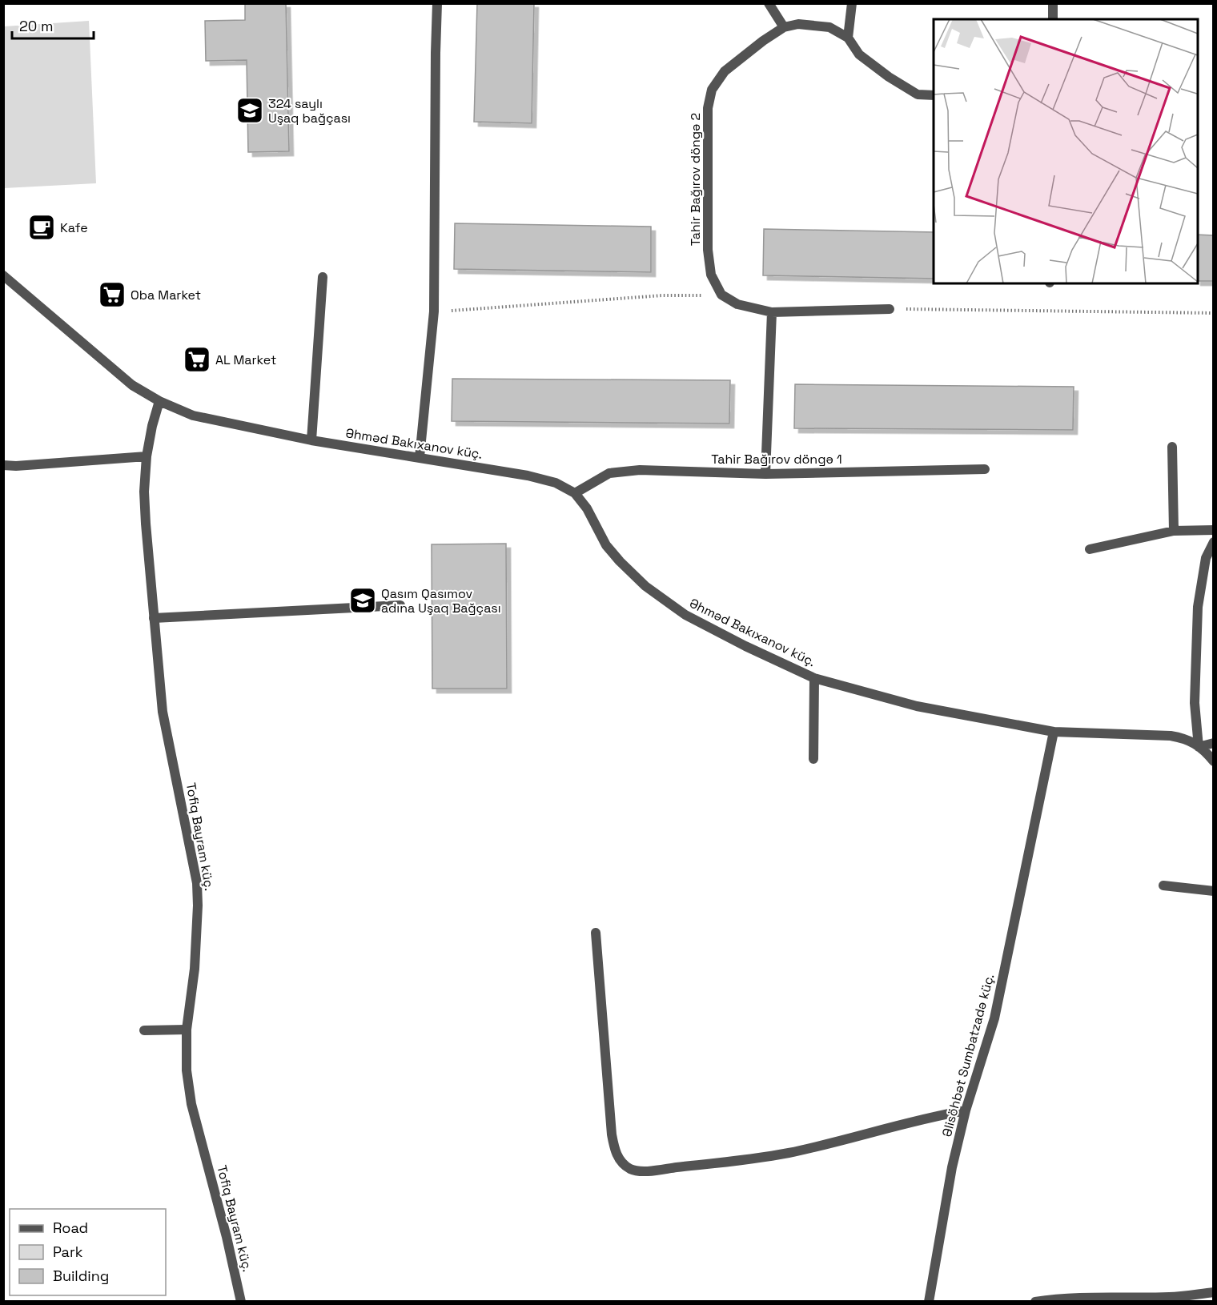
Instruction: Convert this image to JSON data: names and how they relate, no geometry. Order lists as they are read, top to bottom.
{
  "streets": {
    "street": [
      "Tahir Bağırov döngə 2",
      "Əhməd Bakıxanov küç.",
      "Tahir Bağırov döngə 1",
      "Tofiq Bayram küç.",
      "Əlisöhbət Sumbatzadə küç."
    ]
  },
  "crossings": [
    ["Əhməd Bakıxanov küç.", "Tahir Bağırov döngə 1"],
    ["Əhməd Bakıxanov küç.", "Tofiq Bayram küç."],
    ["Əhməd Bakıxanov küç.", "Əlisöhbət Sumbatzadə küç."]
  ],
  "places": {
    "school or university": ["324 saylı Uşaq bağçası", "Qasım Qasımov adına Uşaq Bağçası"],
    "cafe": ["Kafe"],
    "supermarket": ["Oba Market", "AL Market"]
  },
  "legend": ["Road", "Park", "Building"],
  "scale_bar": "20 m"
}
